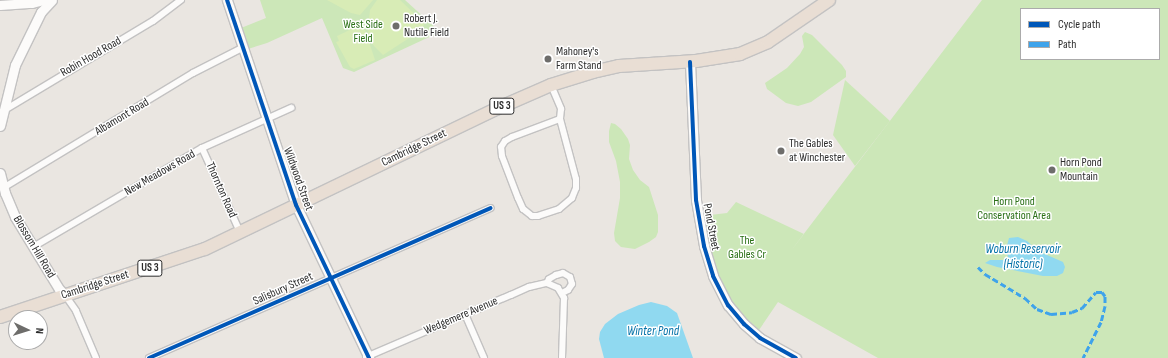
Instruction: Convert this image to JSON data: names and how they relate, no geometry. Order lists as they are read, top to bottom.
{
  "streets": {
    "highway": ["US 3", "Cambridge Street"],
    "street": [
      "Robin Hood Road",
      "Albamont Road",
      "New Meadows Road",
      "Wildwood Street",
      "Thornton Road",
      "Pond Street",
      "Blossom Hill Road",
      "Salisbury Street",
      "Wedgemere Avenue"
    ]
  },
  "crossings": [
    ["Albamont Road", "Wildwood Street"],
    ["Albamont Road", "Blossom Hill Road"],
    ["Cambridge Street", "Wildwood Street"],
    ["Cambridge Street", "Thornton Road"],
    ["Cambridge Street", "Pond Street"],
    ["Cambridge Street", "Blossom Hill Road"],
    ["New Meadows Road", "Wildwood Street"],
    ["New Meadows Road", "Thornton Road"],
    ["New Meadows Road", "Blossom Hill Road"],
    ["Wildwood Street", "Salisbury Street"],
    ["Wildwood Street", "Wedgemere Avenue"]
  ],
  "water": ["Woburn Reservoir (Historic)", "Winter Pond"],
  "parks": ["West Side Field", "Horn Pond Conservation Area", "The Gables Cr"],
  "places": [
    "Robert J. Nutile Field",
    "Mahoney's Farm Stand",
    "The Gables at Winchester",
    "Horn Pond Mountain"
  ],
  "legend": ["Cycle path", "Path"],
  "north": "right"
}
